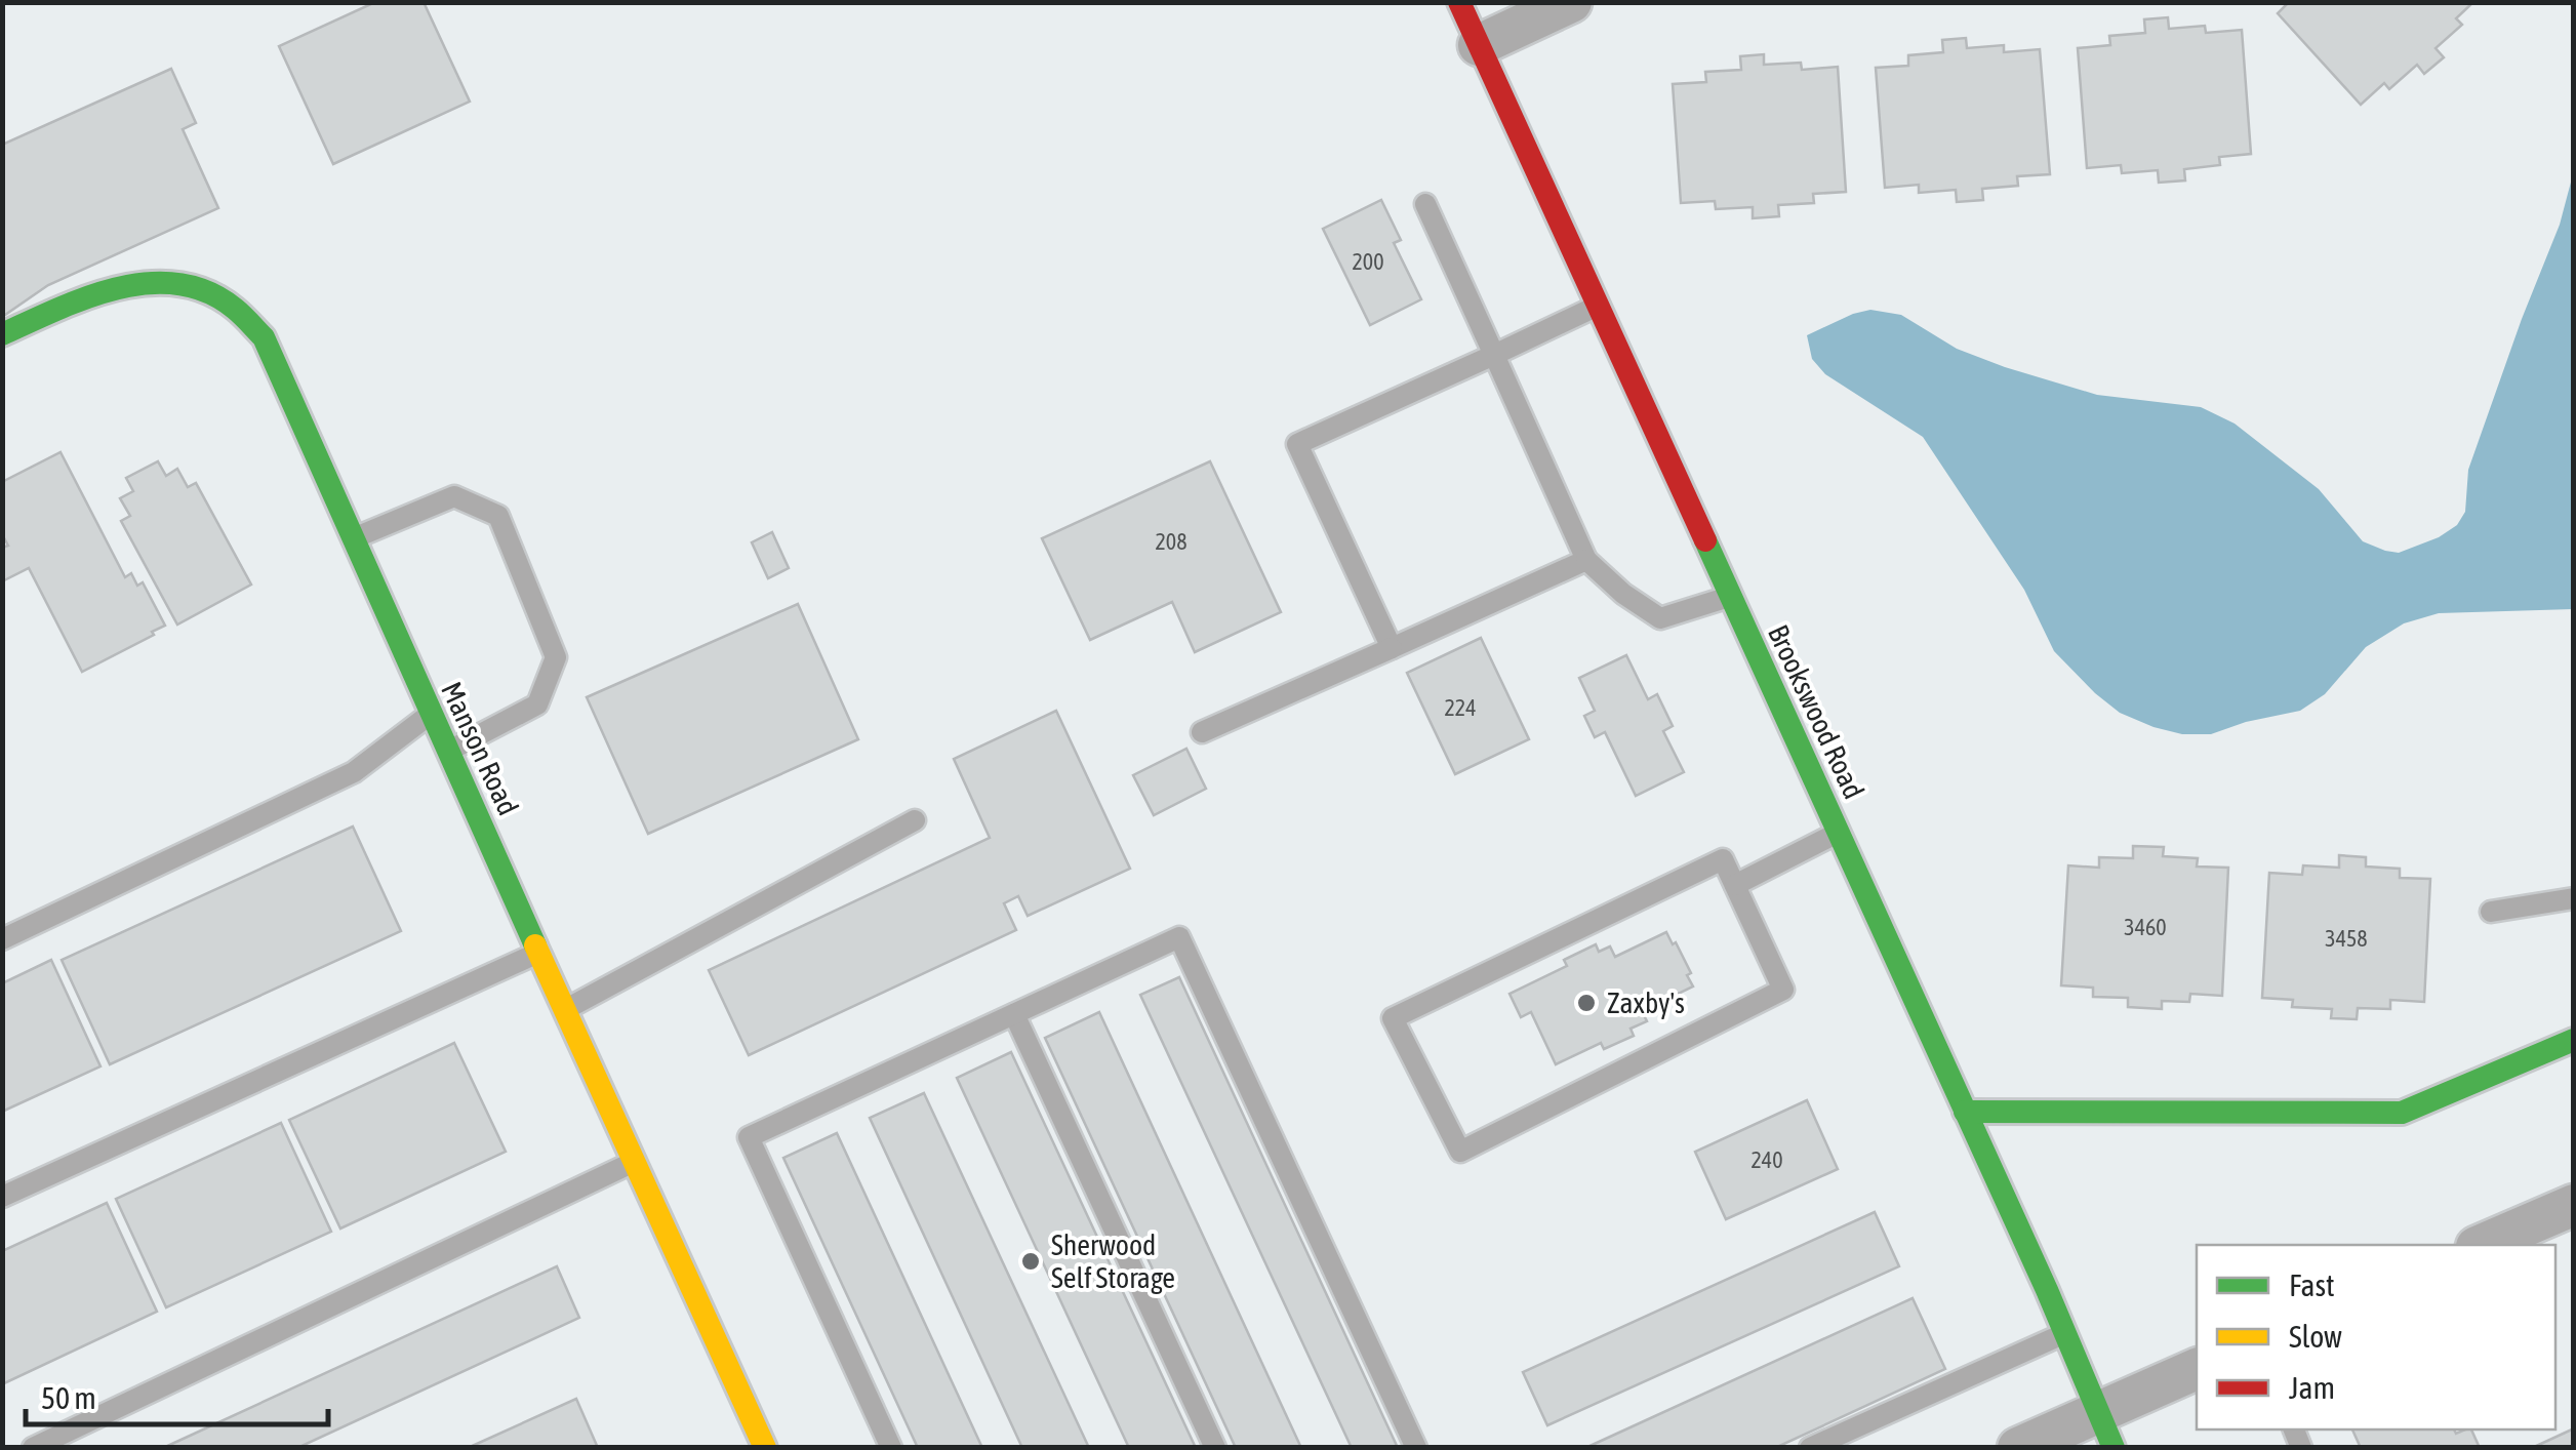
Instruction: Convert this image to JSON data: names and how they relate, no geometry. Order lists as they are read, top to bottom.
{
  "streets": {
    "street": ["Brookswood Road", "Manson Road"]
  },
  "places": ["Zaxby's", "Sherwood Self Storage"],
  "house_numbers": [
    "200",
    "208",
    "224",
    "3460",
    "3458",
    "240"
  ],
  "legend": ["Fast", "Slow", "Jam"],
  "scale_bar": "50 m"
}
